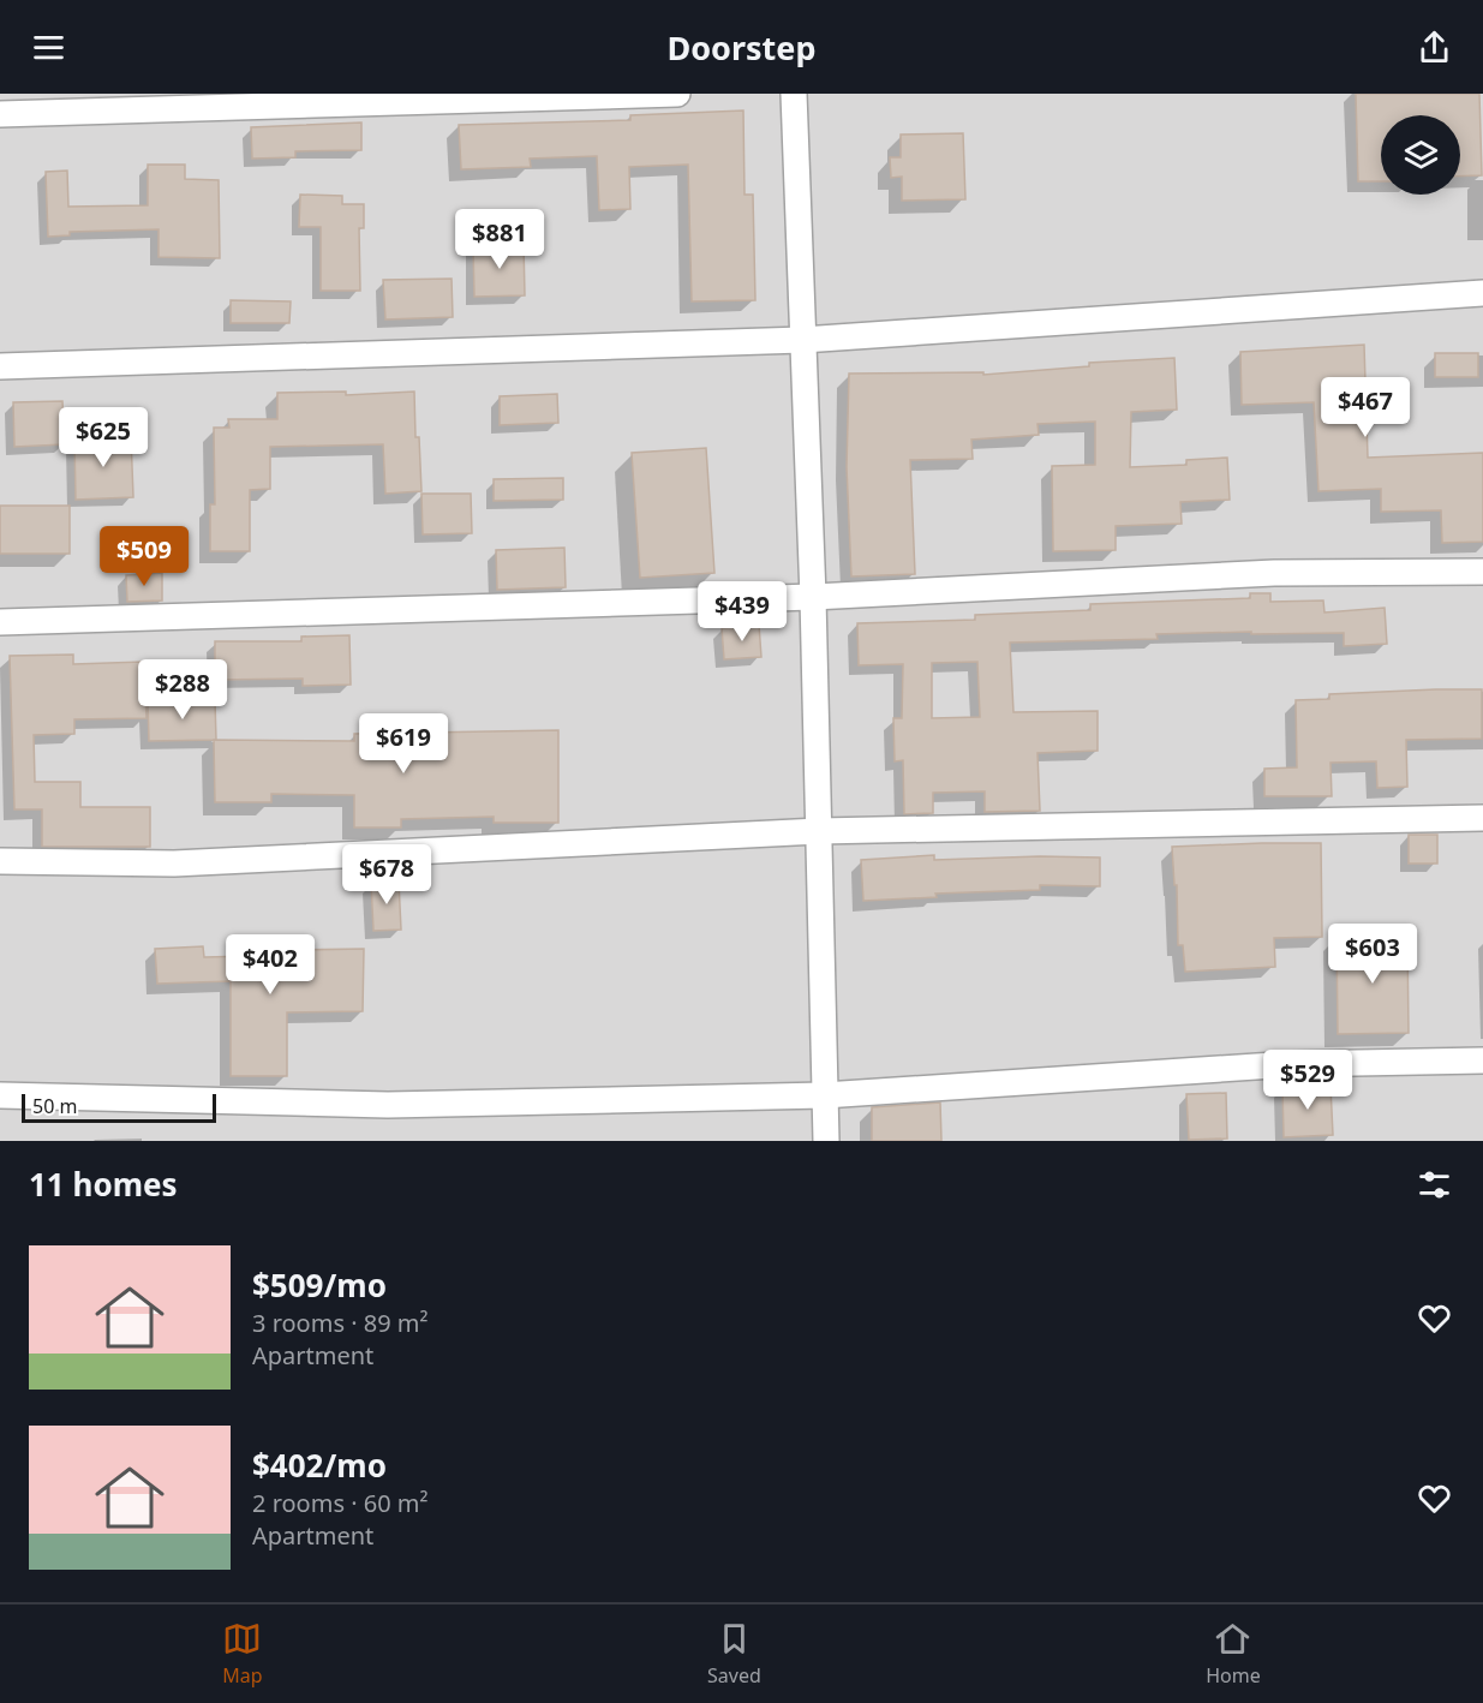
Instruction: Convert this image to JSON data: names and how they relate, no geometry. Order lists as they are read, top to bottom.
{
  "scale_bar": "50 m",
  "page": {
    "header": "Doorstep",
    "price": [
      "$881",
      "$467",
      "$625",
      "$509",
      "$439",
      "$288",
      "$619",
      "$678",
      "$603",
      "$402",
      "$529"
    ],
    "scale": "50 m",
    "heading": "11 homes",
    "list": [
      {
        "name": "$509/mo",
        "note": "3 rooms · 89 m² · Apartment"
      },
      {
        "name": "$402/mo",
        "note": "2 rooms · 60 m² · Apartment"
      }
    ],
    "tabs": ["Map", "Saved", "Home"]
  }
}
